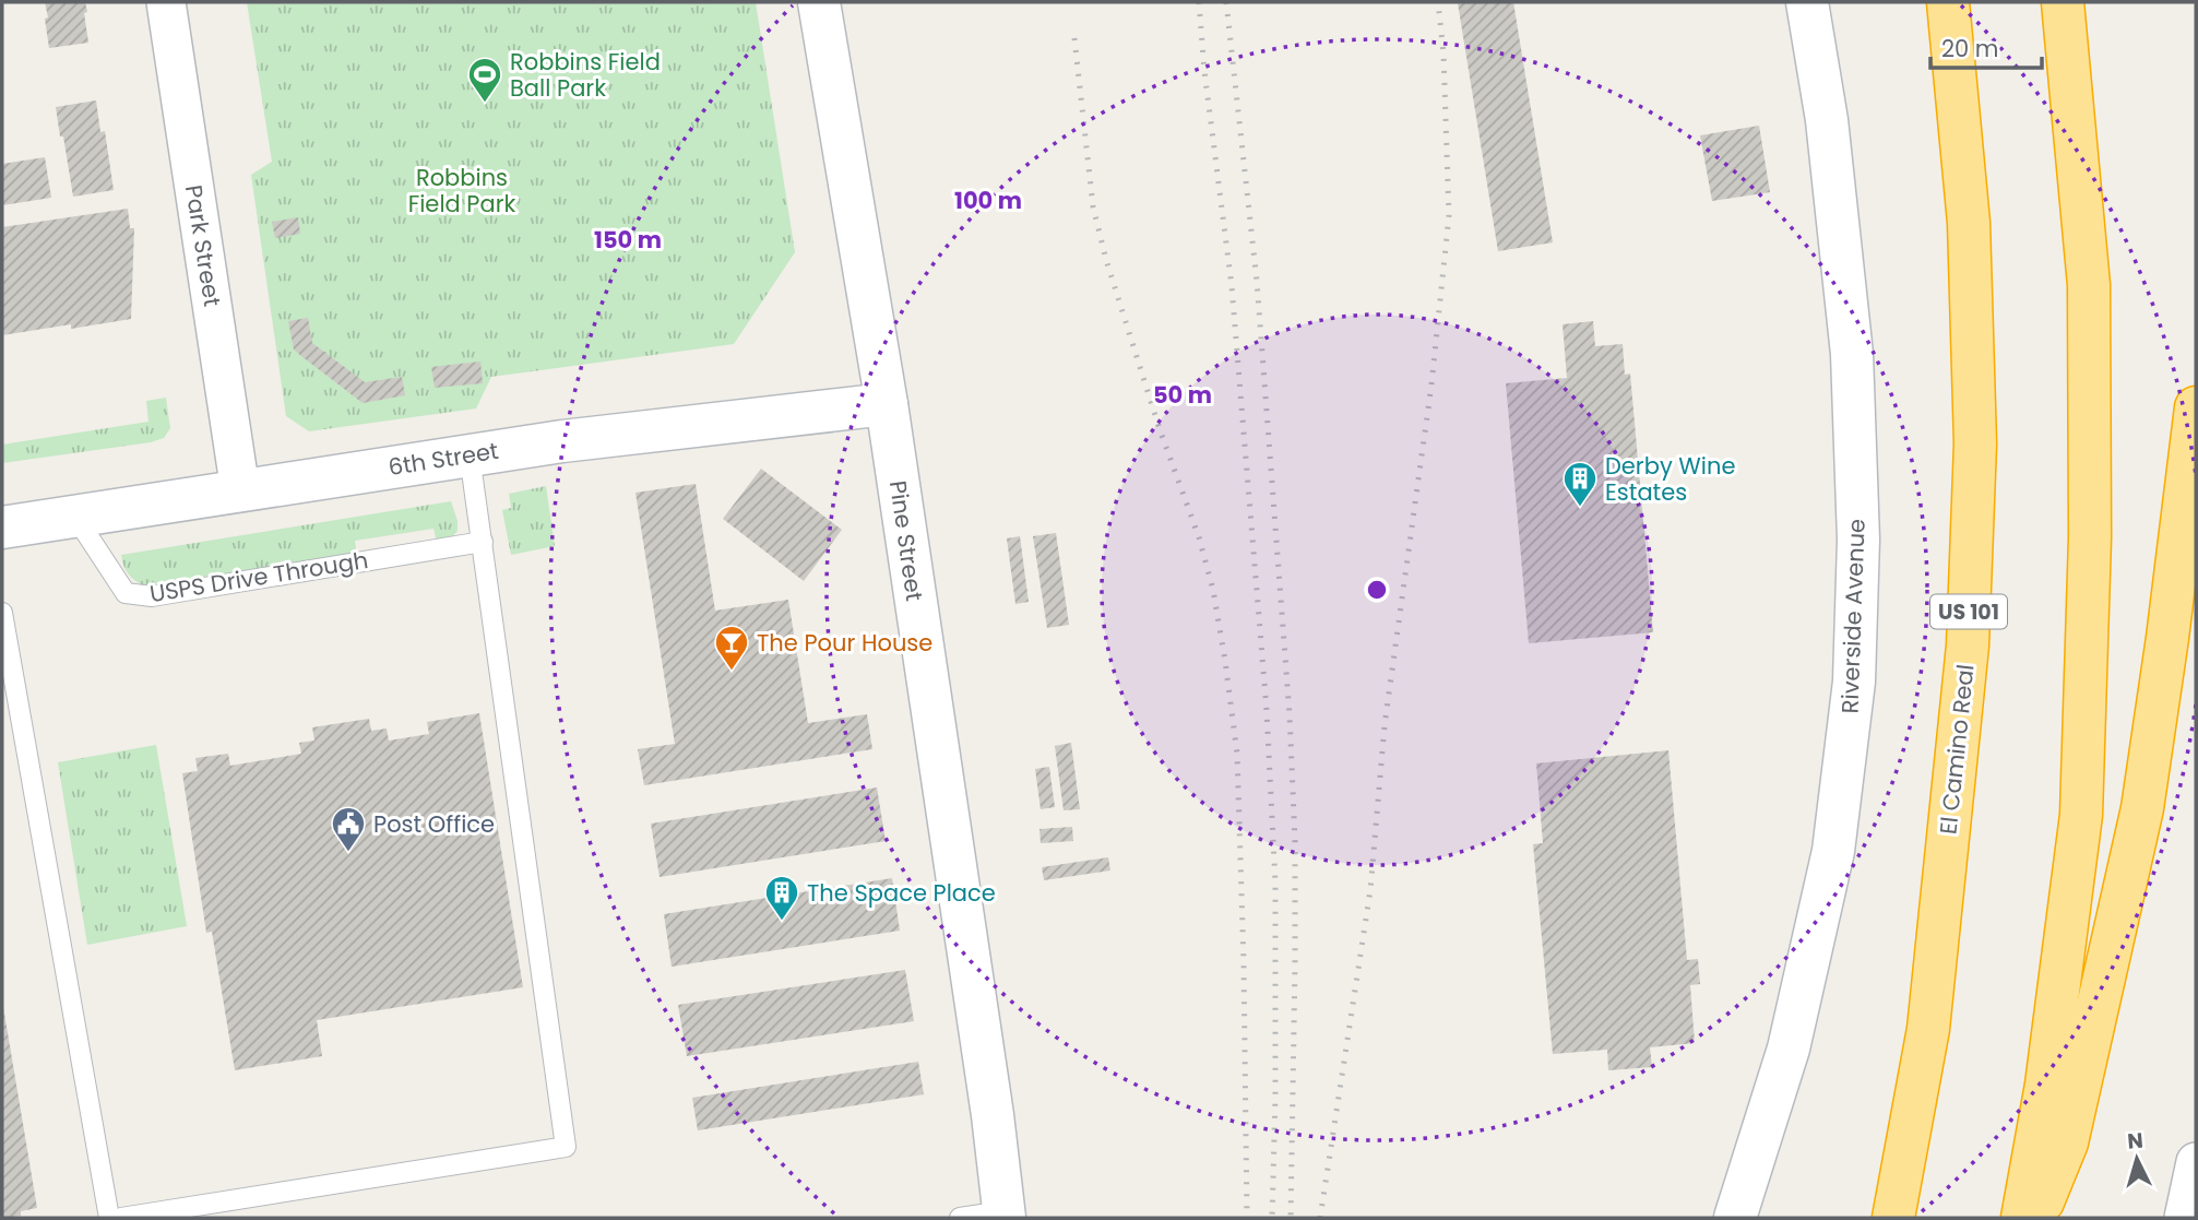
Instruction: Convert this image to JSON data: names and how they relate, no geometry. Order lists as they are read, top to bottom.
{
  "streets": {
    "highway": ["US 101", "El Camino Real"],
    "street": [
      "Park Street",
      "6th Street",
      "Pine Street",
      "Riverside Avenue"
    ],
    "lane": ["USPS Drive Through"]
  },
  "crossings": [
    ["Park Street", "6th Street"],
    ["6th Street", "Pine Street"],
    ["6th Street", "USPS Drive Through"]
  ],
  "parks": ["Robbins Field Park"],
  "places": {
    "sports": ["Robbins Field Ball Park"],
    "building": ["Derby Wine Estates", "The Space Place"],
    "bar": ["The Pour House"],
    "public building": ["Post Office"]
  },
  "scale_bar": "20 m",
  "north": "top",
  "rings": ["100 m", "150 m", "50 m"]
}
